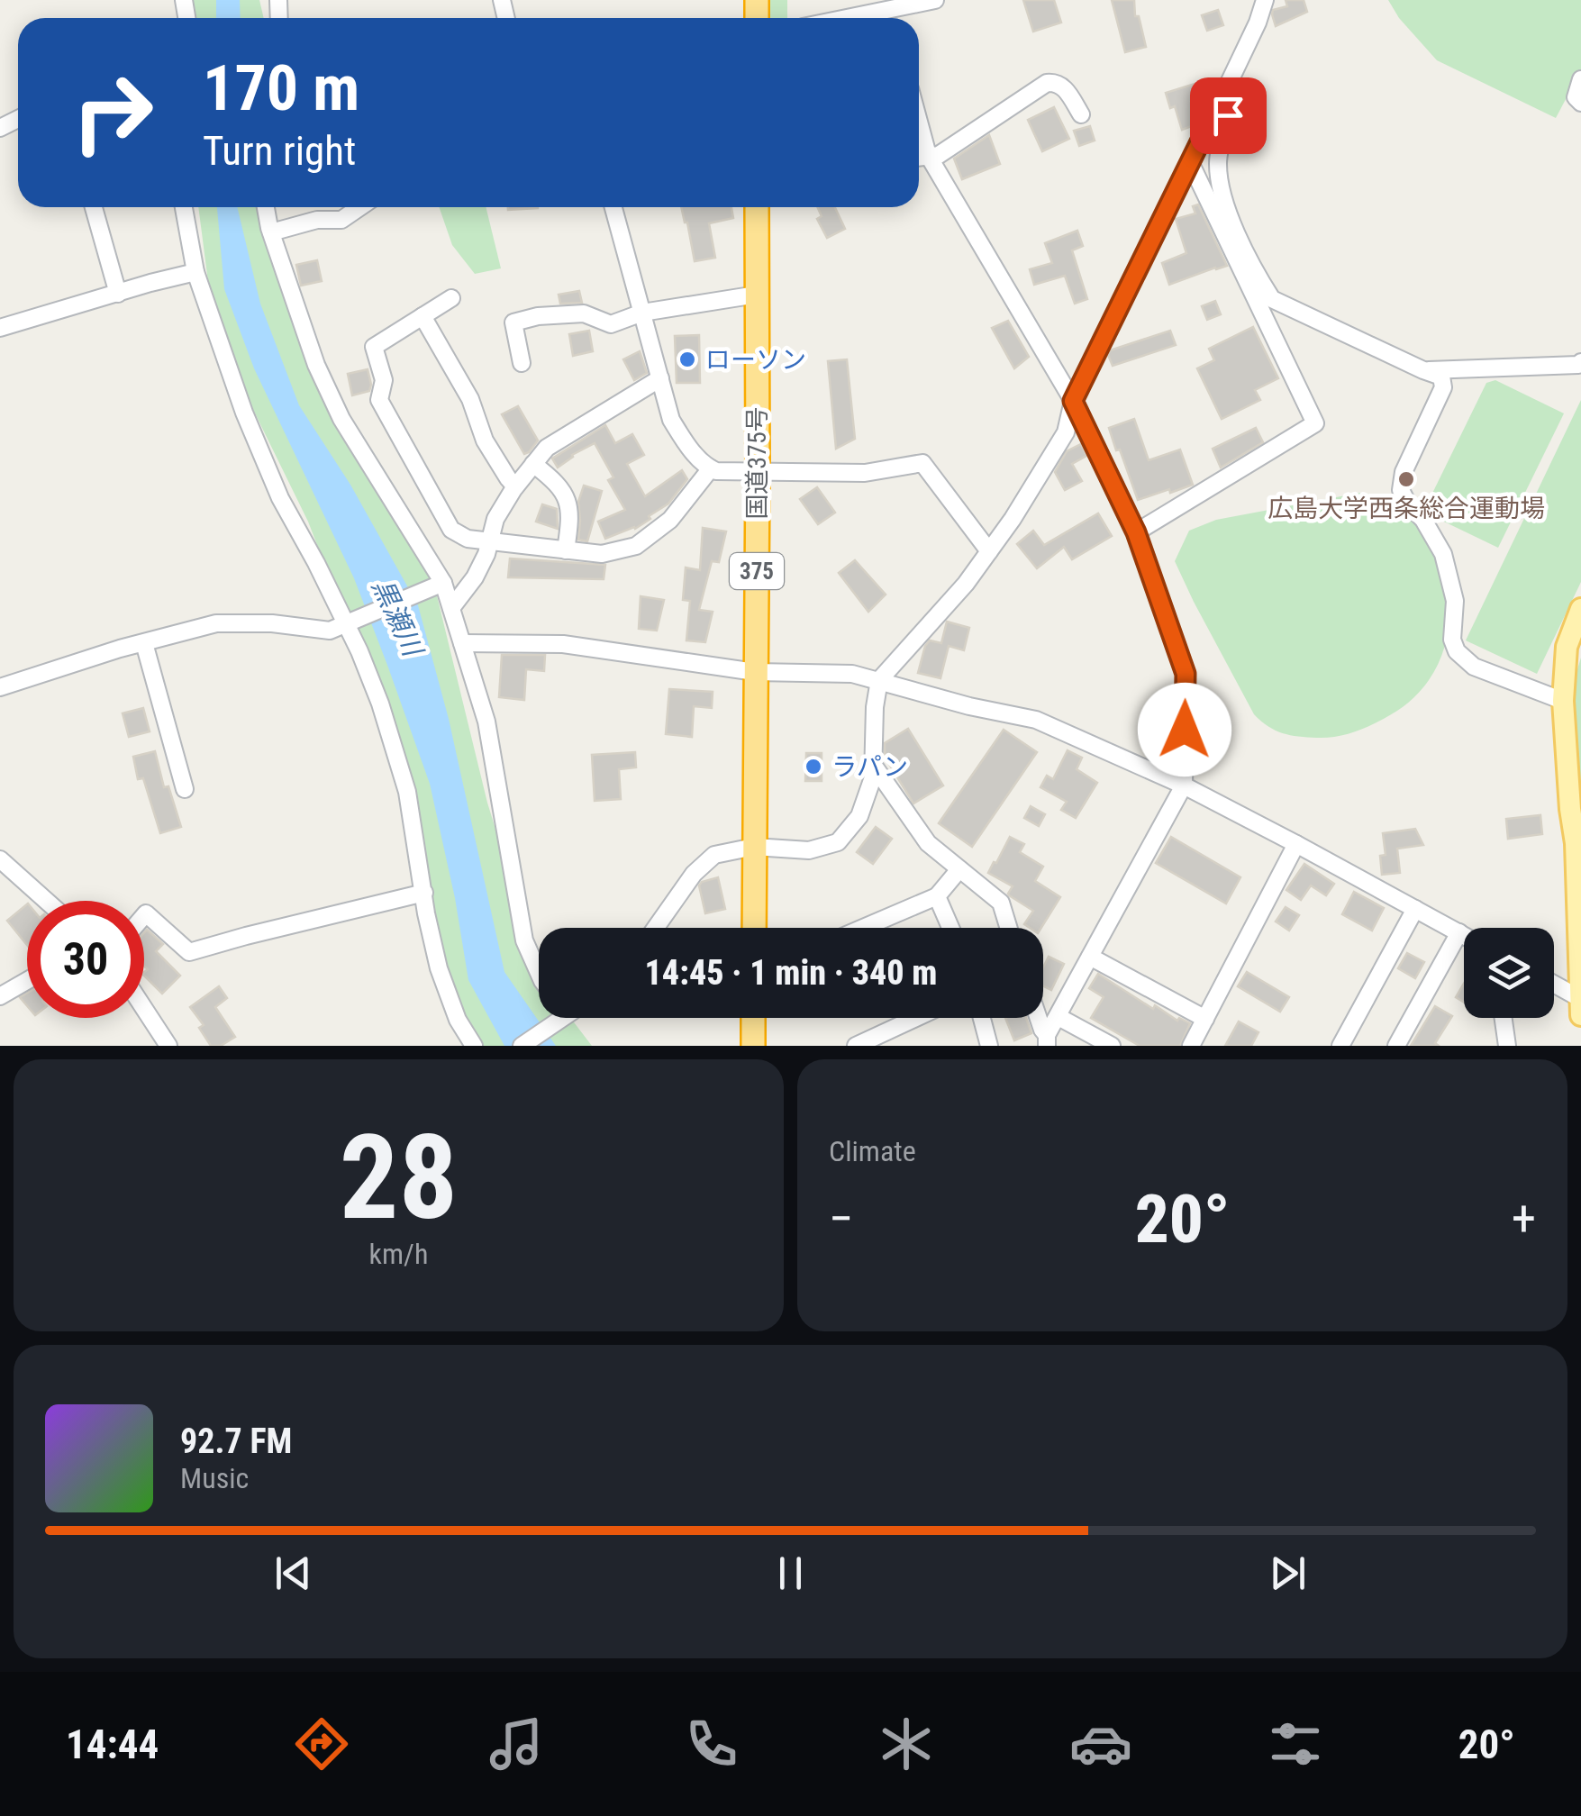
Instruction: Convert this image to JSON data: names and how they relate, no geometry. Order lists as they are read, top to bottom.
{
  "streets": {
    "highway": ["国道375号", "375"]
  },
  "water": ["黒瀬川"],
  "places": ["ローソン", "広島大学西条総合運動場", "ラパン"],
  "page": {
    "turn": ["170 m", "Turn right"],
    "limit": "30",
    "trip": "14:45 · 1 min · 340 m",
    "tile": [
      ["28", "km/h"],
      "Climate"
    ],
    "heat": ["−", "20°", "+"],
    "song": ["92.7 FM", "Music"],
    "tabs": ["14:44", "20°"]
  }
}
